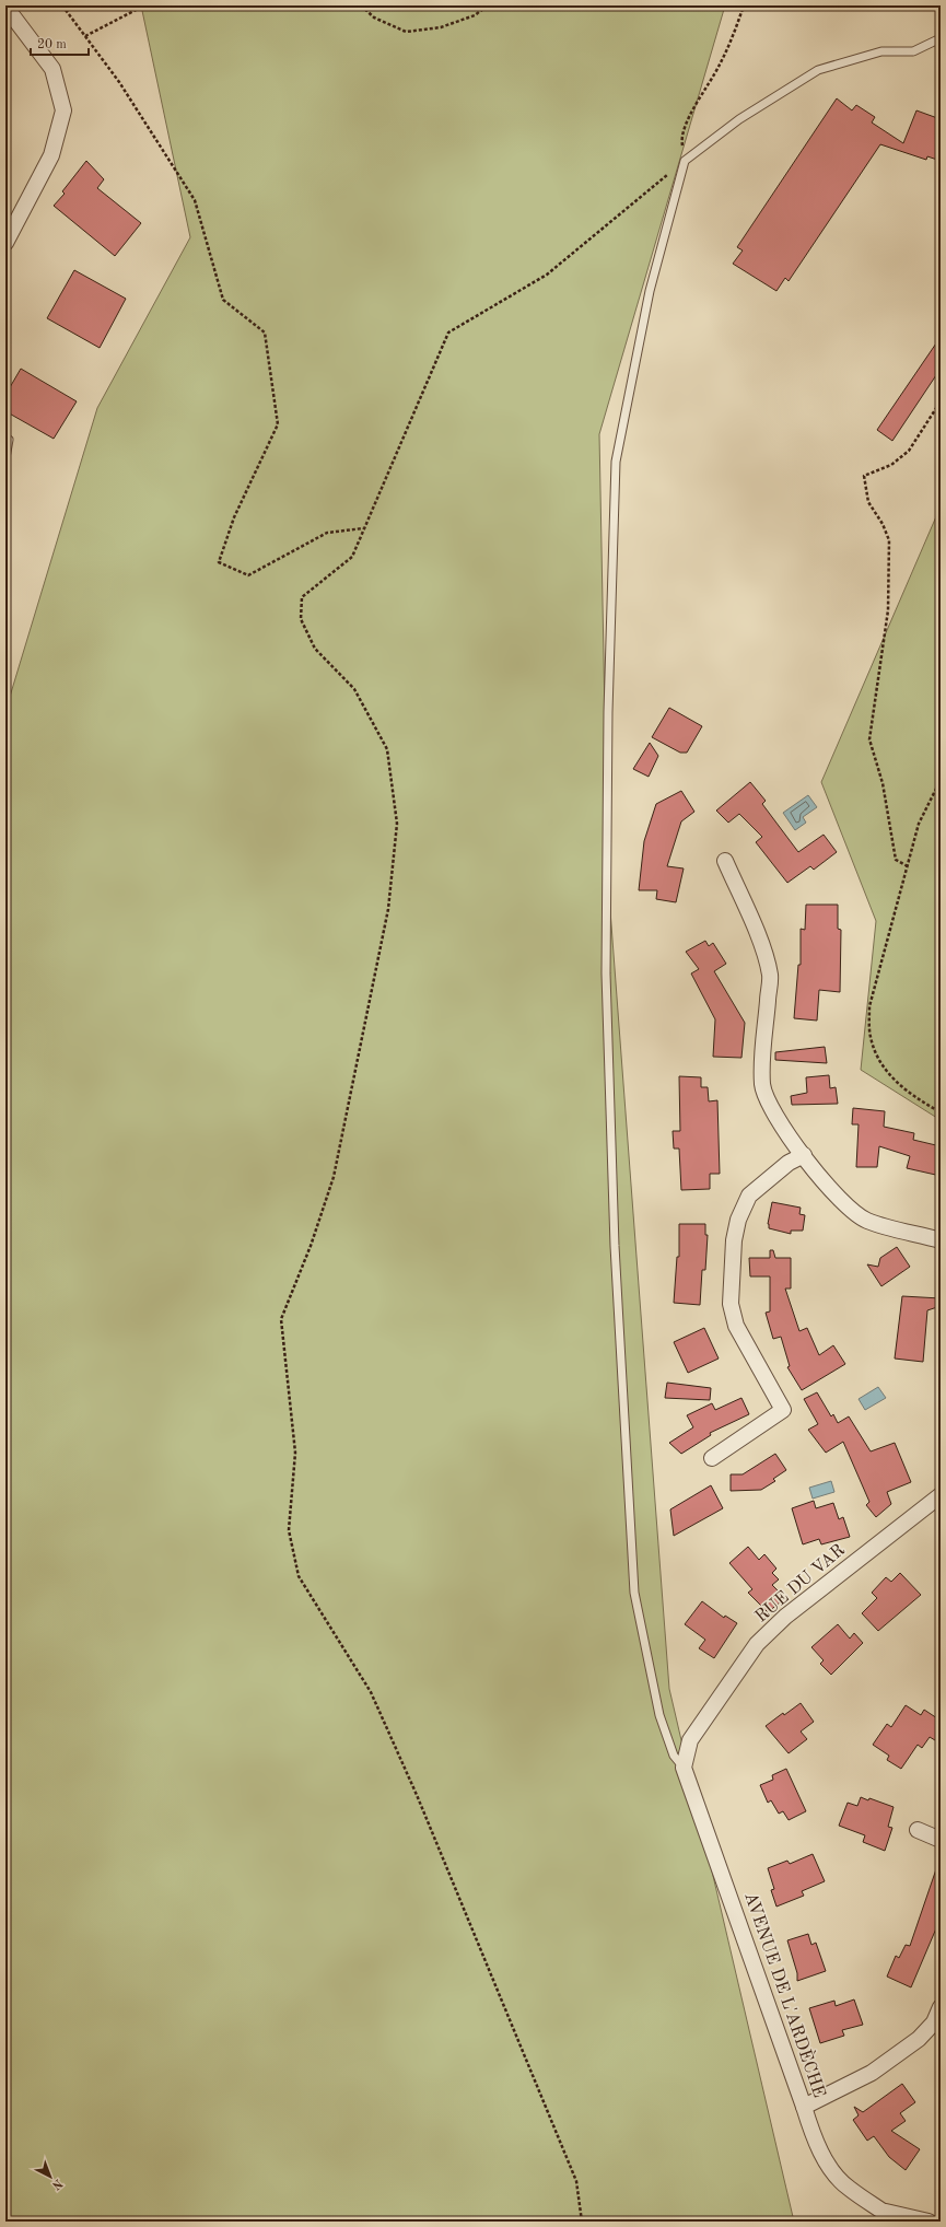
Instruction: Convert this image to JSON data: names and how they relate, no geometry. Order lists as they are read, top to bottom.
{
  "streets": {
    "street": ["RUE DU VAR", "AVENUE DE L'ARDÈCHE"]
  },
  "crossings": [
    ["RUE DU VAR", "AVENUE DE L'ARDÈCHE"]
  ],
  "scale_bar": "20 m",
  "north": "bottom right"
}
